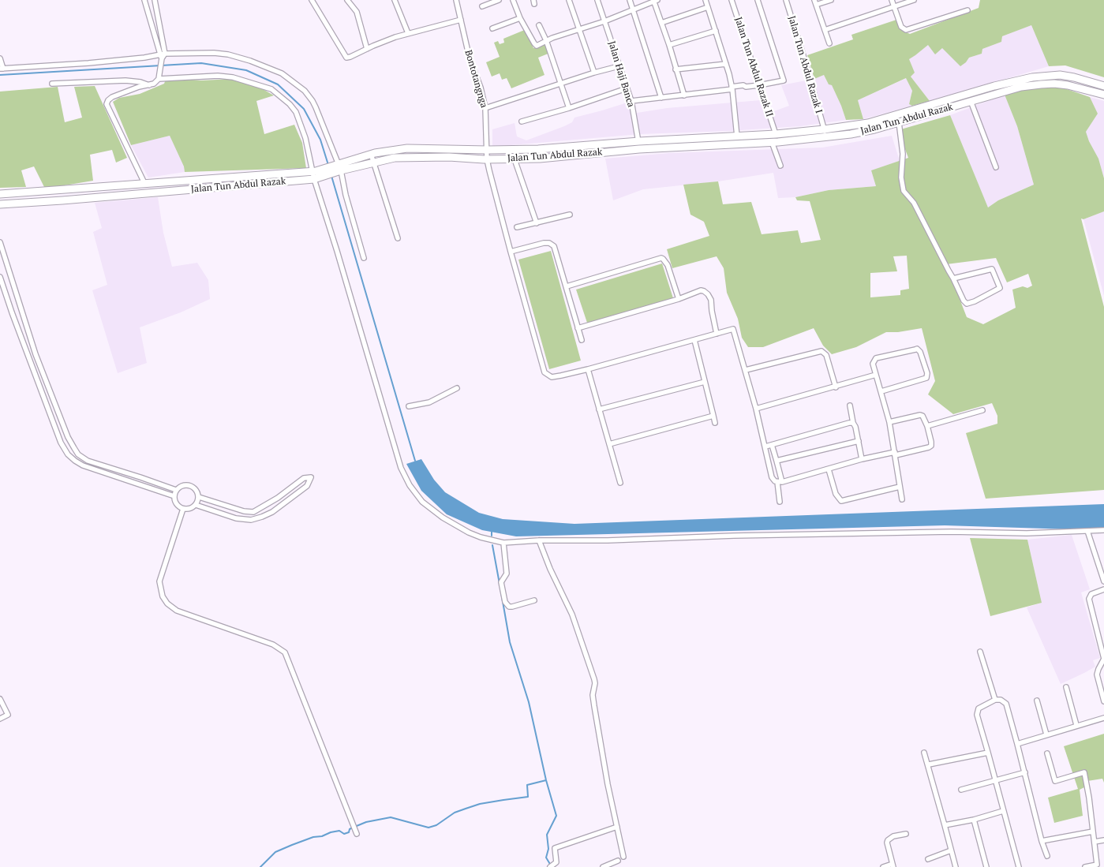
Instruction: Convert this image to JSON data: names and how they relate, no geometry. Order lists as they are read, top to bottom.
{
  "streets": {
    "main road": ["Jalan Tun Abdul Razak"],
    "street": [
      "Jalan Tun Abdul Razak I",
      "Jalan Tun Abdul Razak II",
      "Jalan Haji Banca",
      "Bontotangnga"
    ]
  },
  "crossings": [
    ["Jalan Tun Abdul Razak I", "Jalan Tun Abdul Razak"],
    ["Jalan Tun Abdul Razak II", "Jalan Tun Abdul Razak"],
    ["Jalan Haji Banca", "Jalan Tun Abdul Razak"],
    ["Bontotangnga", "Jalan Tun Abdul Razak"]
  ]
}
